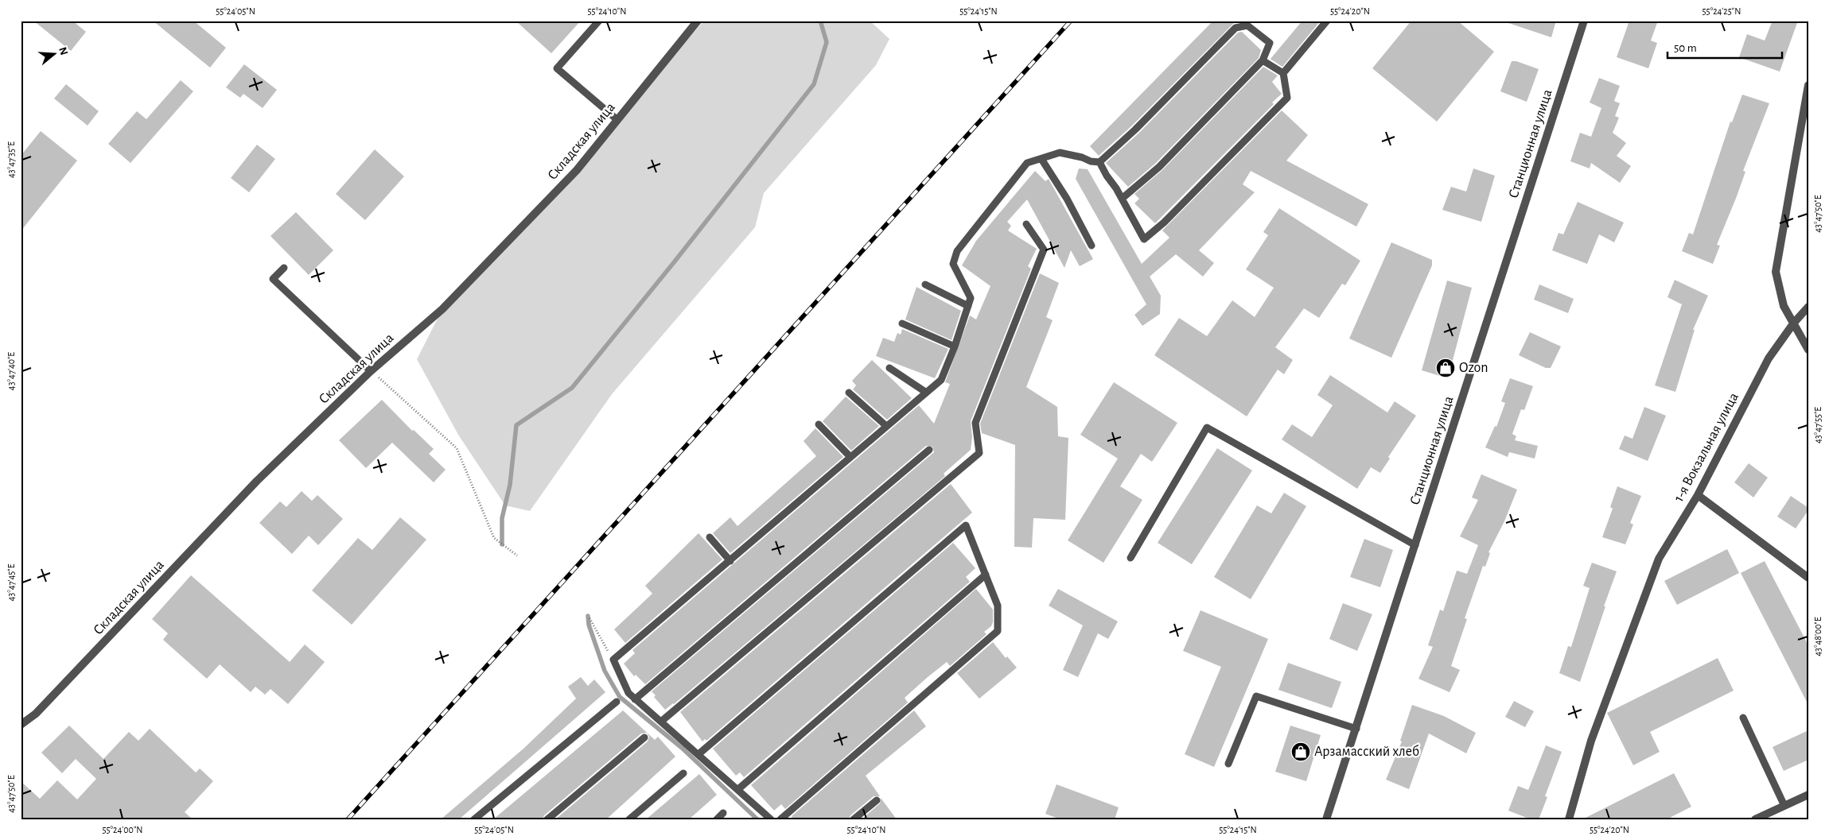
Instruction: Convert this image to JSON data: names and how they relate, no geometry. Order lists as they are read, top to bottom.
{
  "streets": {
    "street": ["Складская улица", "Станционная улица", "1-я Вокзальная улица"]
  },
  "places": {
    "shop": ["Ozon", "Арзамасский хлеб"]
  },
  "scale_bar": "50 m",
  "north": "right",
  "coordinates": [
    "55°24'05\"N",
    "55°24'10\"N",
    "55°24'15\"N",
    "55°24'20\"N",
    "55°24'25\"N",
    "43°47'35\"E",
    "43°47'50\"E",
    "43°47'40\"E",
    "43°47'55\"E",
    "43°47'45\"E",
    "43°48'00\"E",
    "55°24'00\"N"
  ]
}
